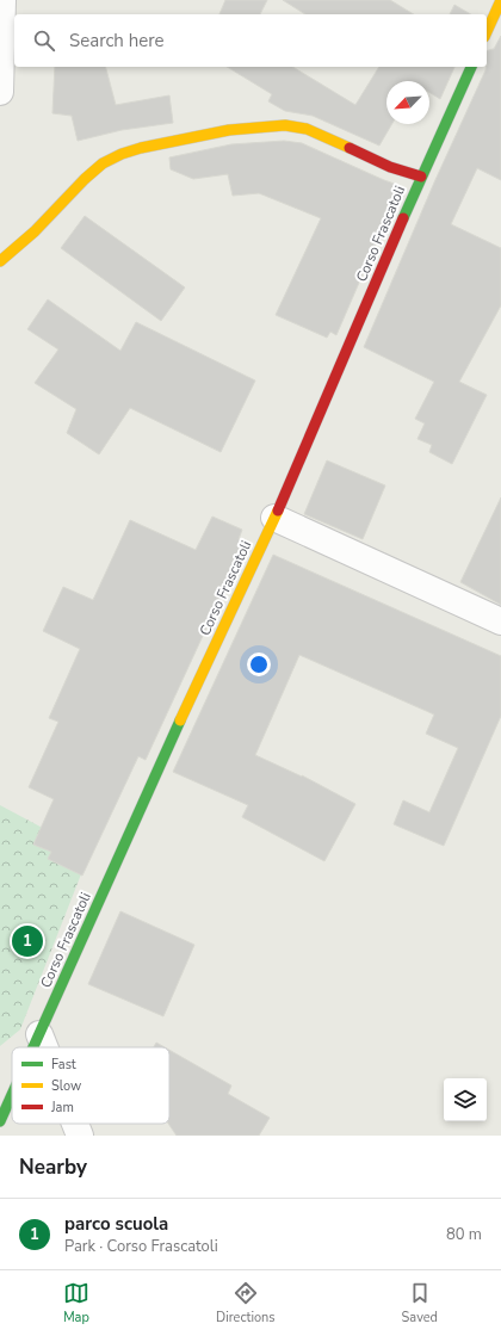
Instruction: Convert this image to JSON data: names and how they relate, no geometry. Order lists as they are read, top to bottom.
{
  "streets": {
    "street": ["Corso Frascatoli"]
  },
  "legend": ["Fast", "Slow", "Jam"],
  "north": "bottom left",
  "page": {
    "search": "Search here",
    "pins": "1",
    "heading": "Nearby",
    "list": [
      {
        "mark": "1",
        "name": "parco scuola",
        "note": "Park · Corso Frascatoli",
        "value": "80 m"
      }
    ],
    "nav": ["Map", "Directions", "Saved"]
  }
}
